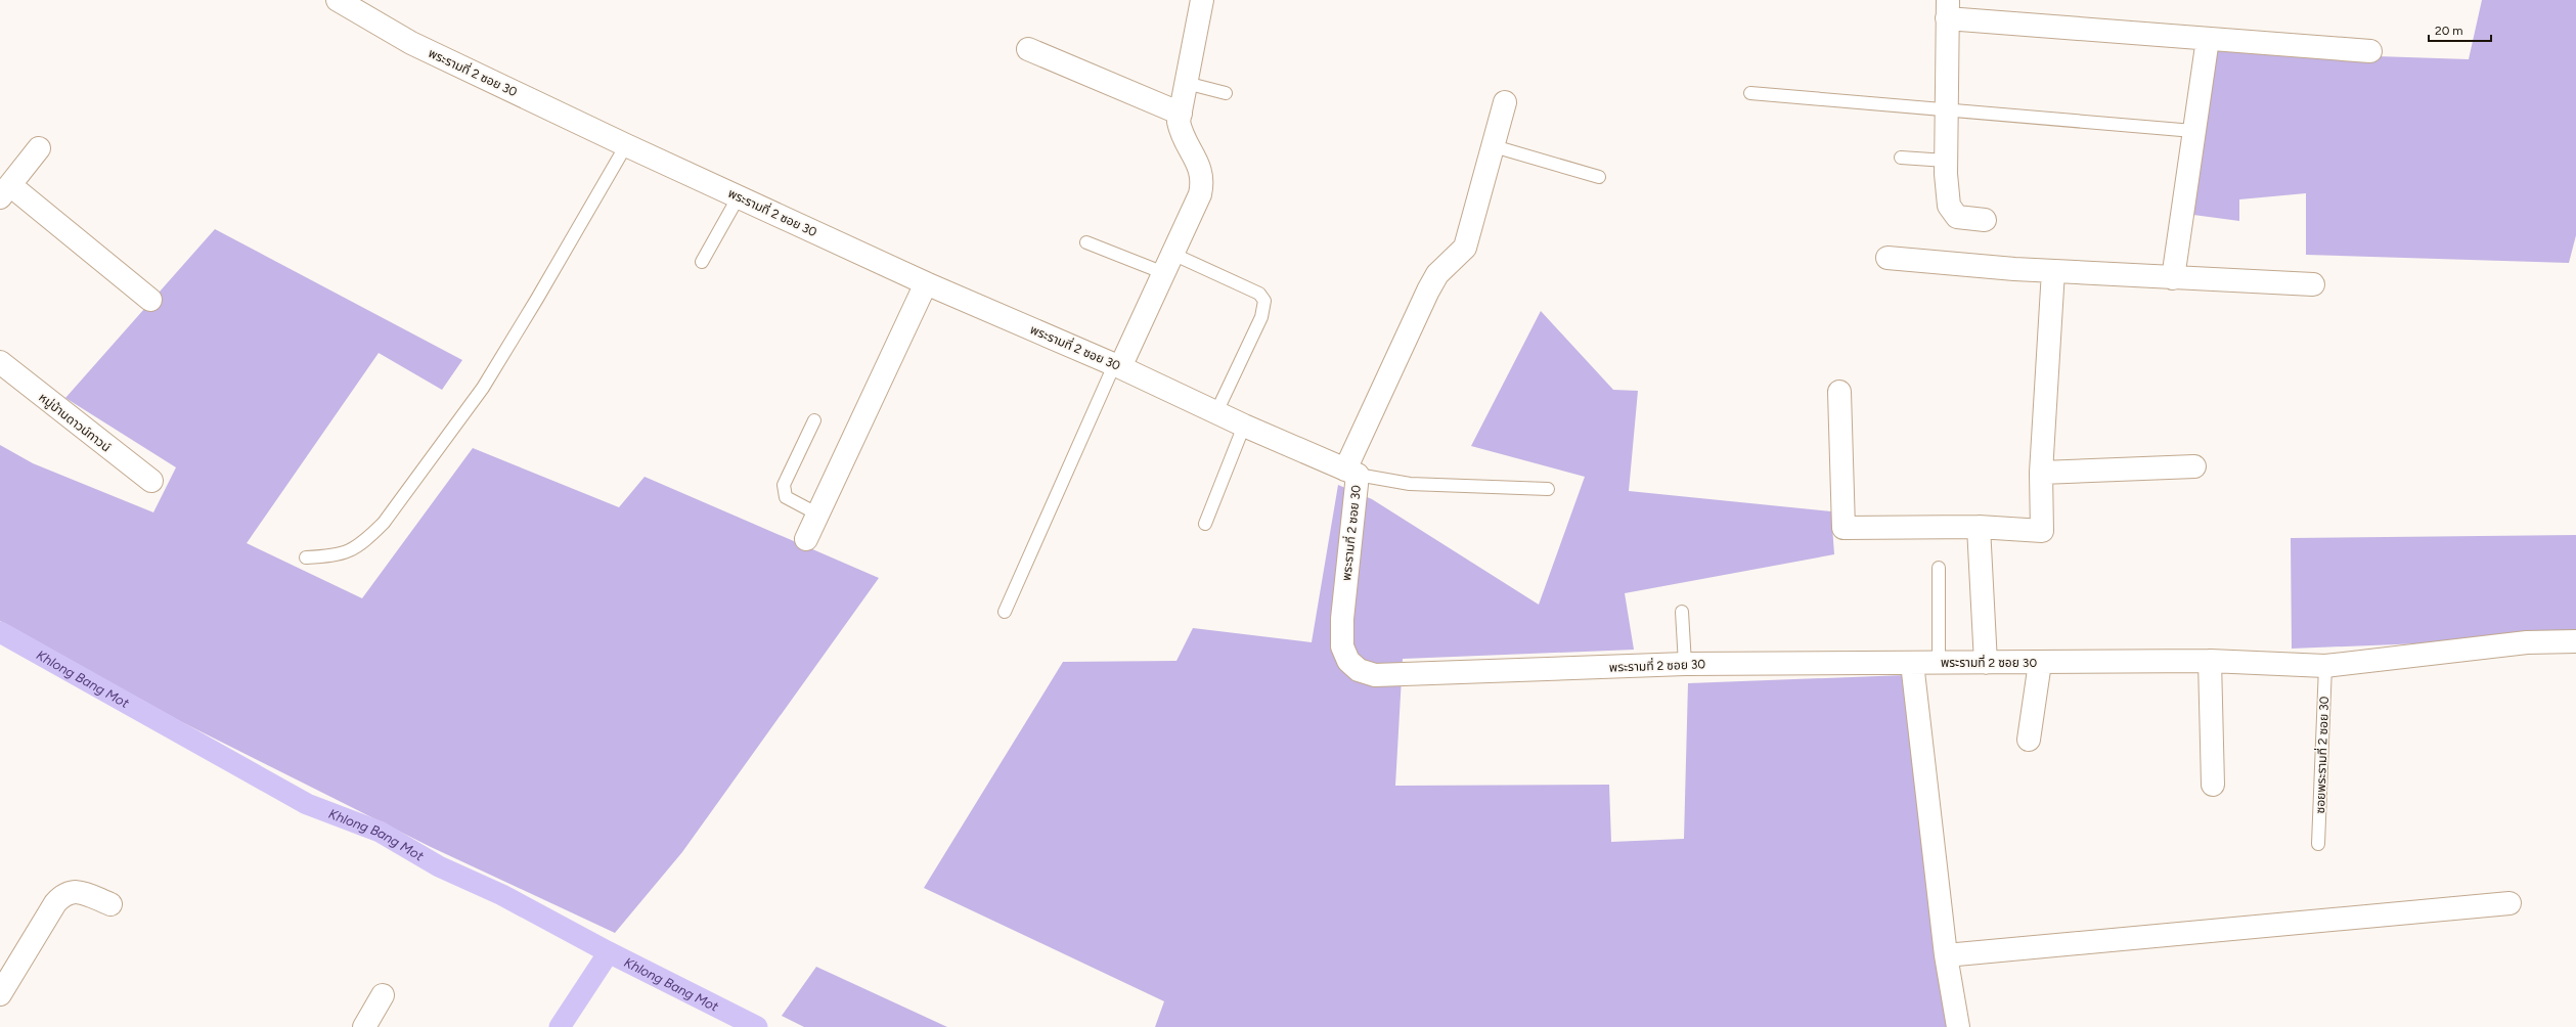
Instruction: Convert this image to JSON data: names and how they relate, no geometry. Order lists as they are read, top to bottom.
{
  "streets": {
    "street": ["พระรามที่ 2 ซอย 30", "หมู่บ้านดาวน์ทาวน์"],
    "lane": ["ซอยพระรามที่ 2 ซอย 30"]
  },
  "crossings": [
    ["พระรามที่ 2 ซอย 30", "ซอยพระรามที่ 2 ซอย 30"]
  ],
  "water": ["Khlong Bang Mot"],
  "scale_bar": "20 m"
}
